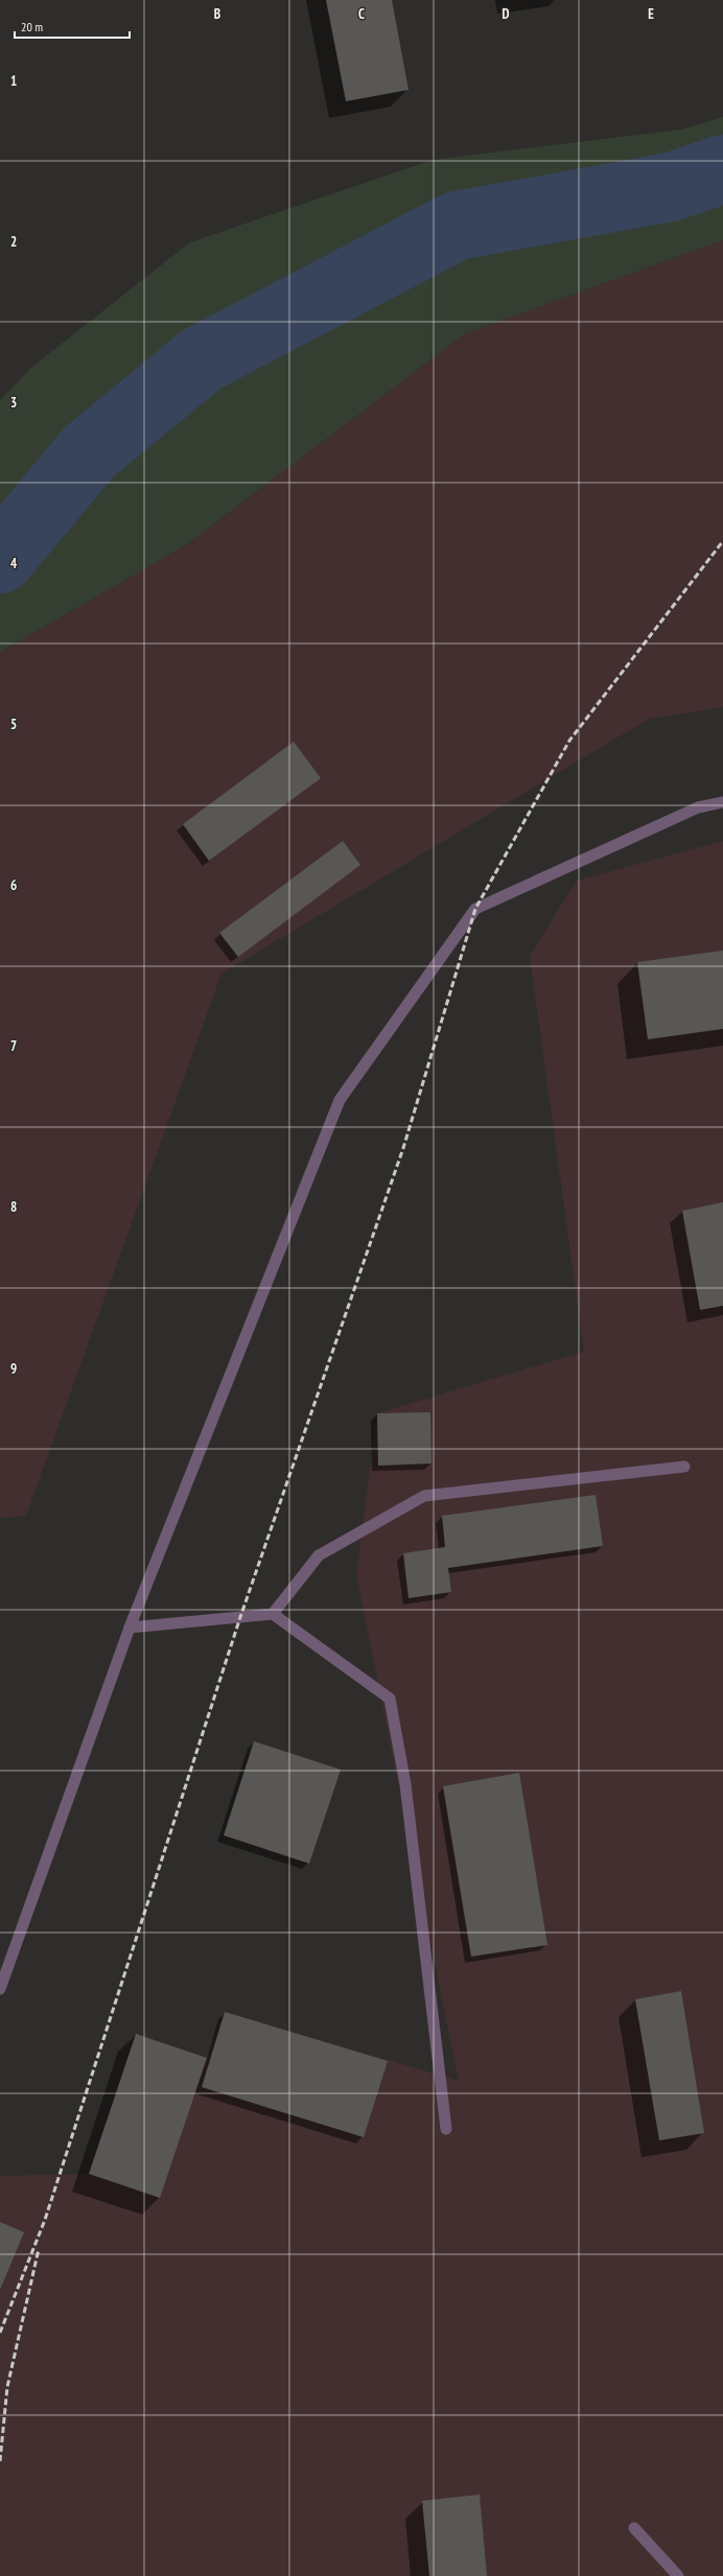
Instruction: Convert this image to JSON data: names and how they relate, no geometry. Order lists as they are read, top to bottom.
{
  "scale_bar": "20 m",
  "grid": {
    "columns": [
      "B",
      "C",
      "D",
      "E"
    ],
    "rows": [
      "1",
      "2",
      "3",
      "4",
      "5",
      "6",
      "7",
      "8",
      "9"
    ]
  }
}
